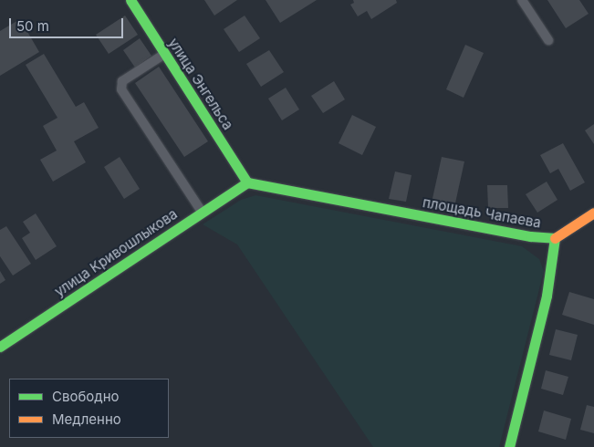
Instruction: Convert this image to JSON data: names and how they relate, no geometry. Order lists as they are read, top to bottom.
{
  "streets": {
    "street": ["улица Энгельса", "площадь Чапаева", "улица Кривошлыкова"]
  },
  "crossings": [
    ["улица Энгельса", "площадь Чапаева"],
    ["улица Энгельса", "улица Кривошлыкова"],
    ["площадь Чапаева", "улица Кривошлыкова"]
  ],
  "legend": ["Свободно", "Медленно"],
  "scale_bar": "50 m"
}
